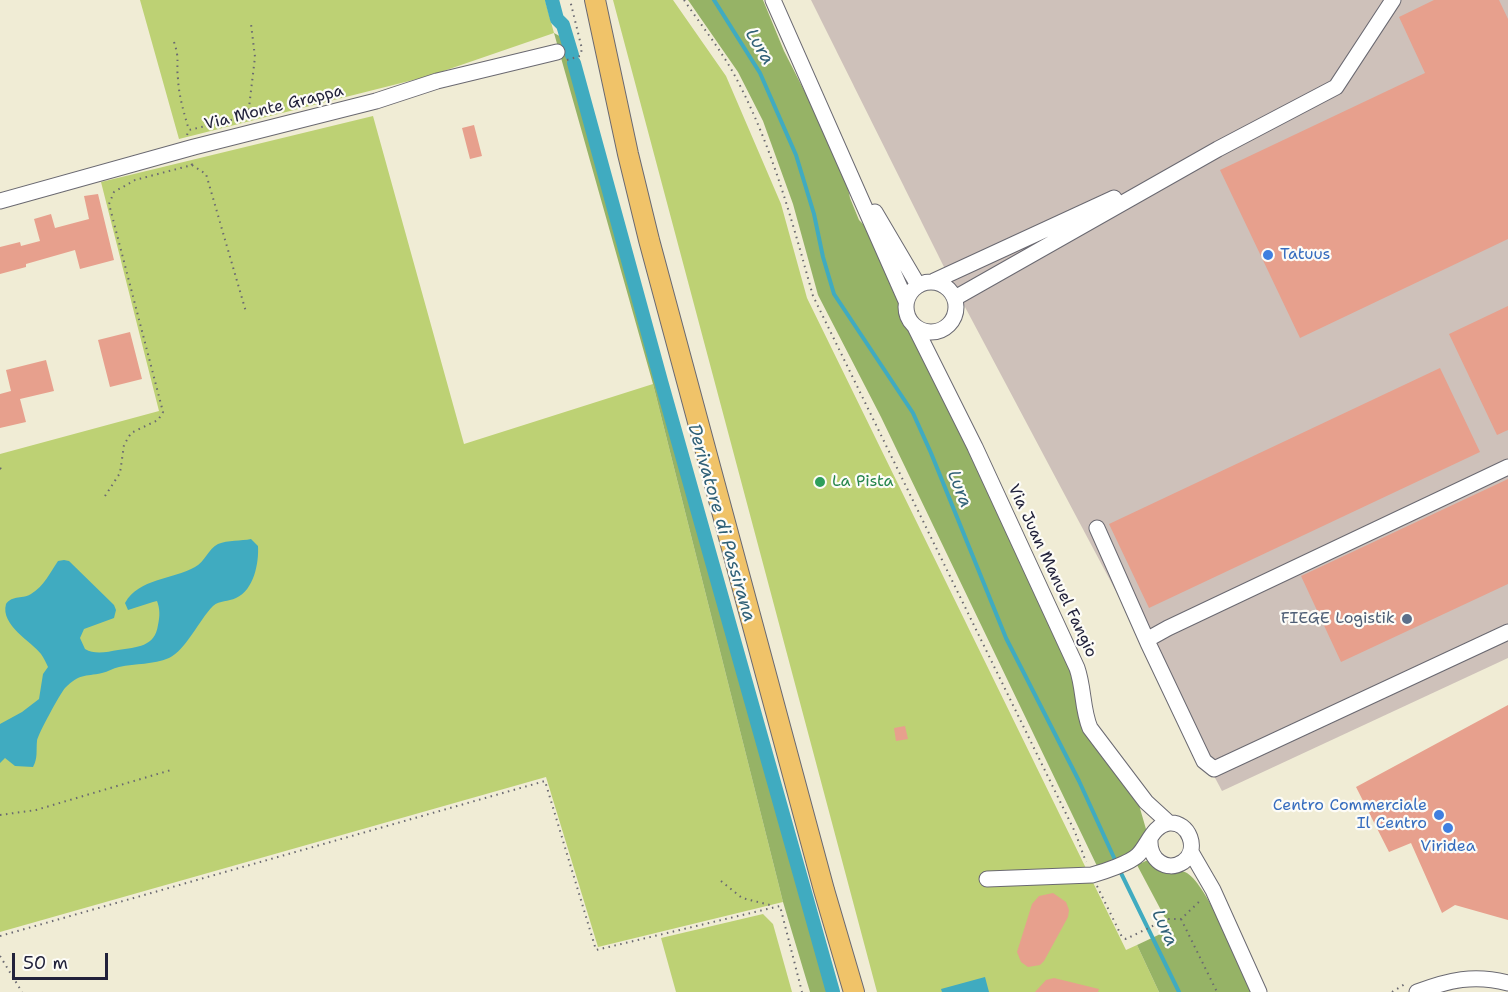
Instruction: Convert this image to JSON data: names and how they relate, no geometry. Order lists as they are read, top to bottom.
{
  "streets": {
    "street": ["Via Monte Grappa", "Via Juan Manuel Fangio"]
  },
  "water": ["Lura", "Derivatore di Passirana"],
  "places": [
    "Tatuus",
    "La Pista",
    "FIEGE Logistik",
    "Centro Commerciale Il Centro",
    "Viridea"
  ],
  "scale_bar": "50 m"
}
